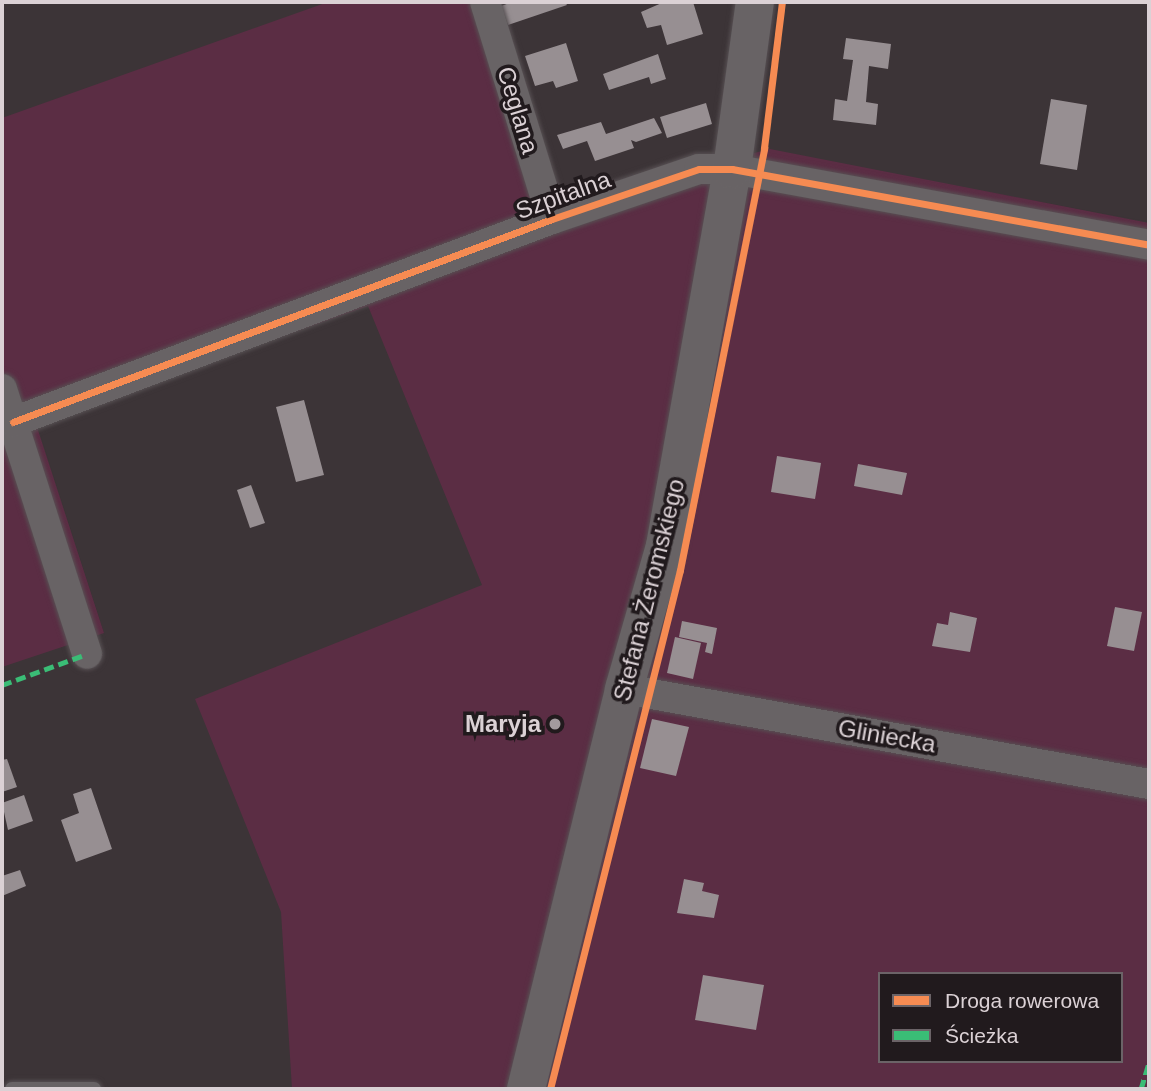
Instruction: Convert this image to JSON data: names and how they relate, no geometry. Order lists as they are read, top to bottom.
{
  "streets": {
    "main road": ["Stefana Żeromskiego"],
    "street": ["Ceglana", "Szpitalna", "Gliniecka"]
  },
  "crossings": [
    ["Ceglana", "Szpitalna"],
    ["Szpitalna", "Stefana Żeromskiego"],
    ["Stefana Żeromskiego", "Gliniecka"]
  ],
  "places": ["Maryja"],
  "legend": ["Droga rowerowa", "Ścieżka"]
}
